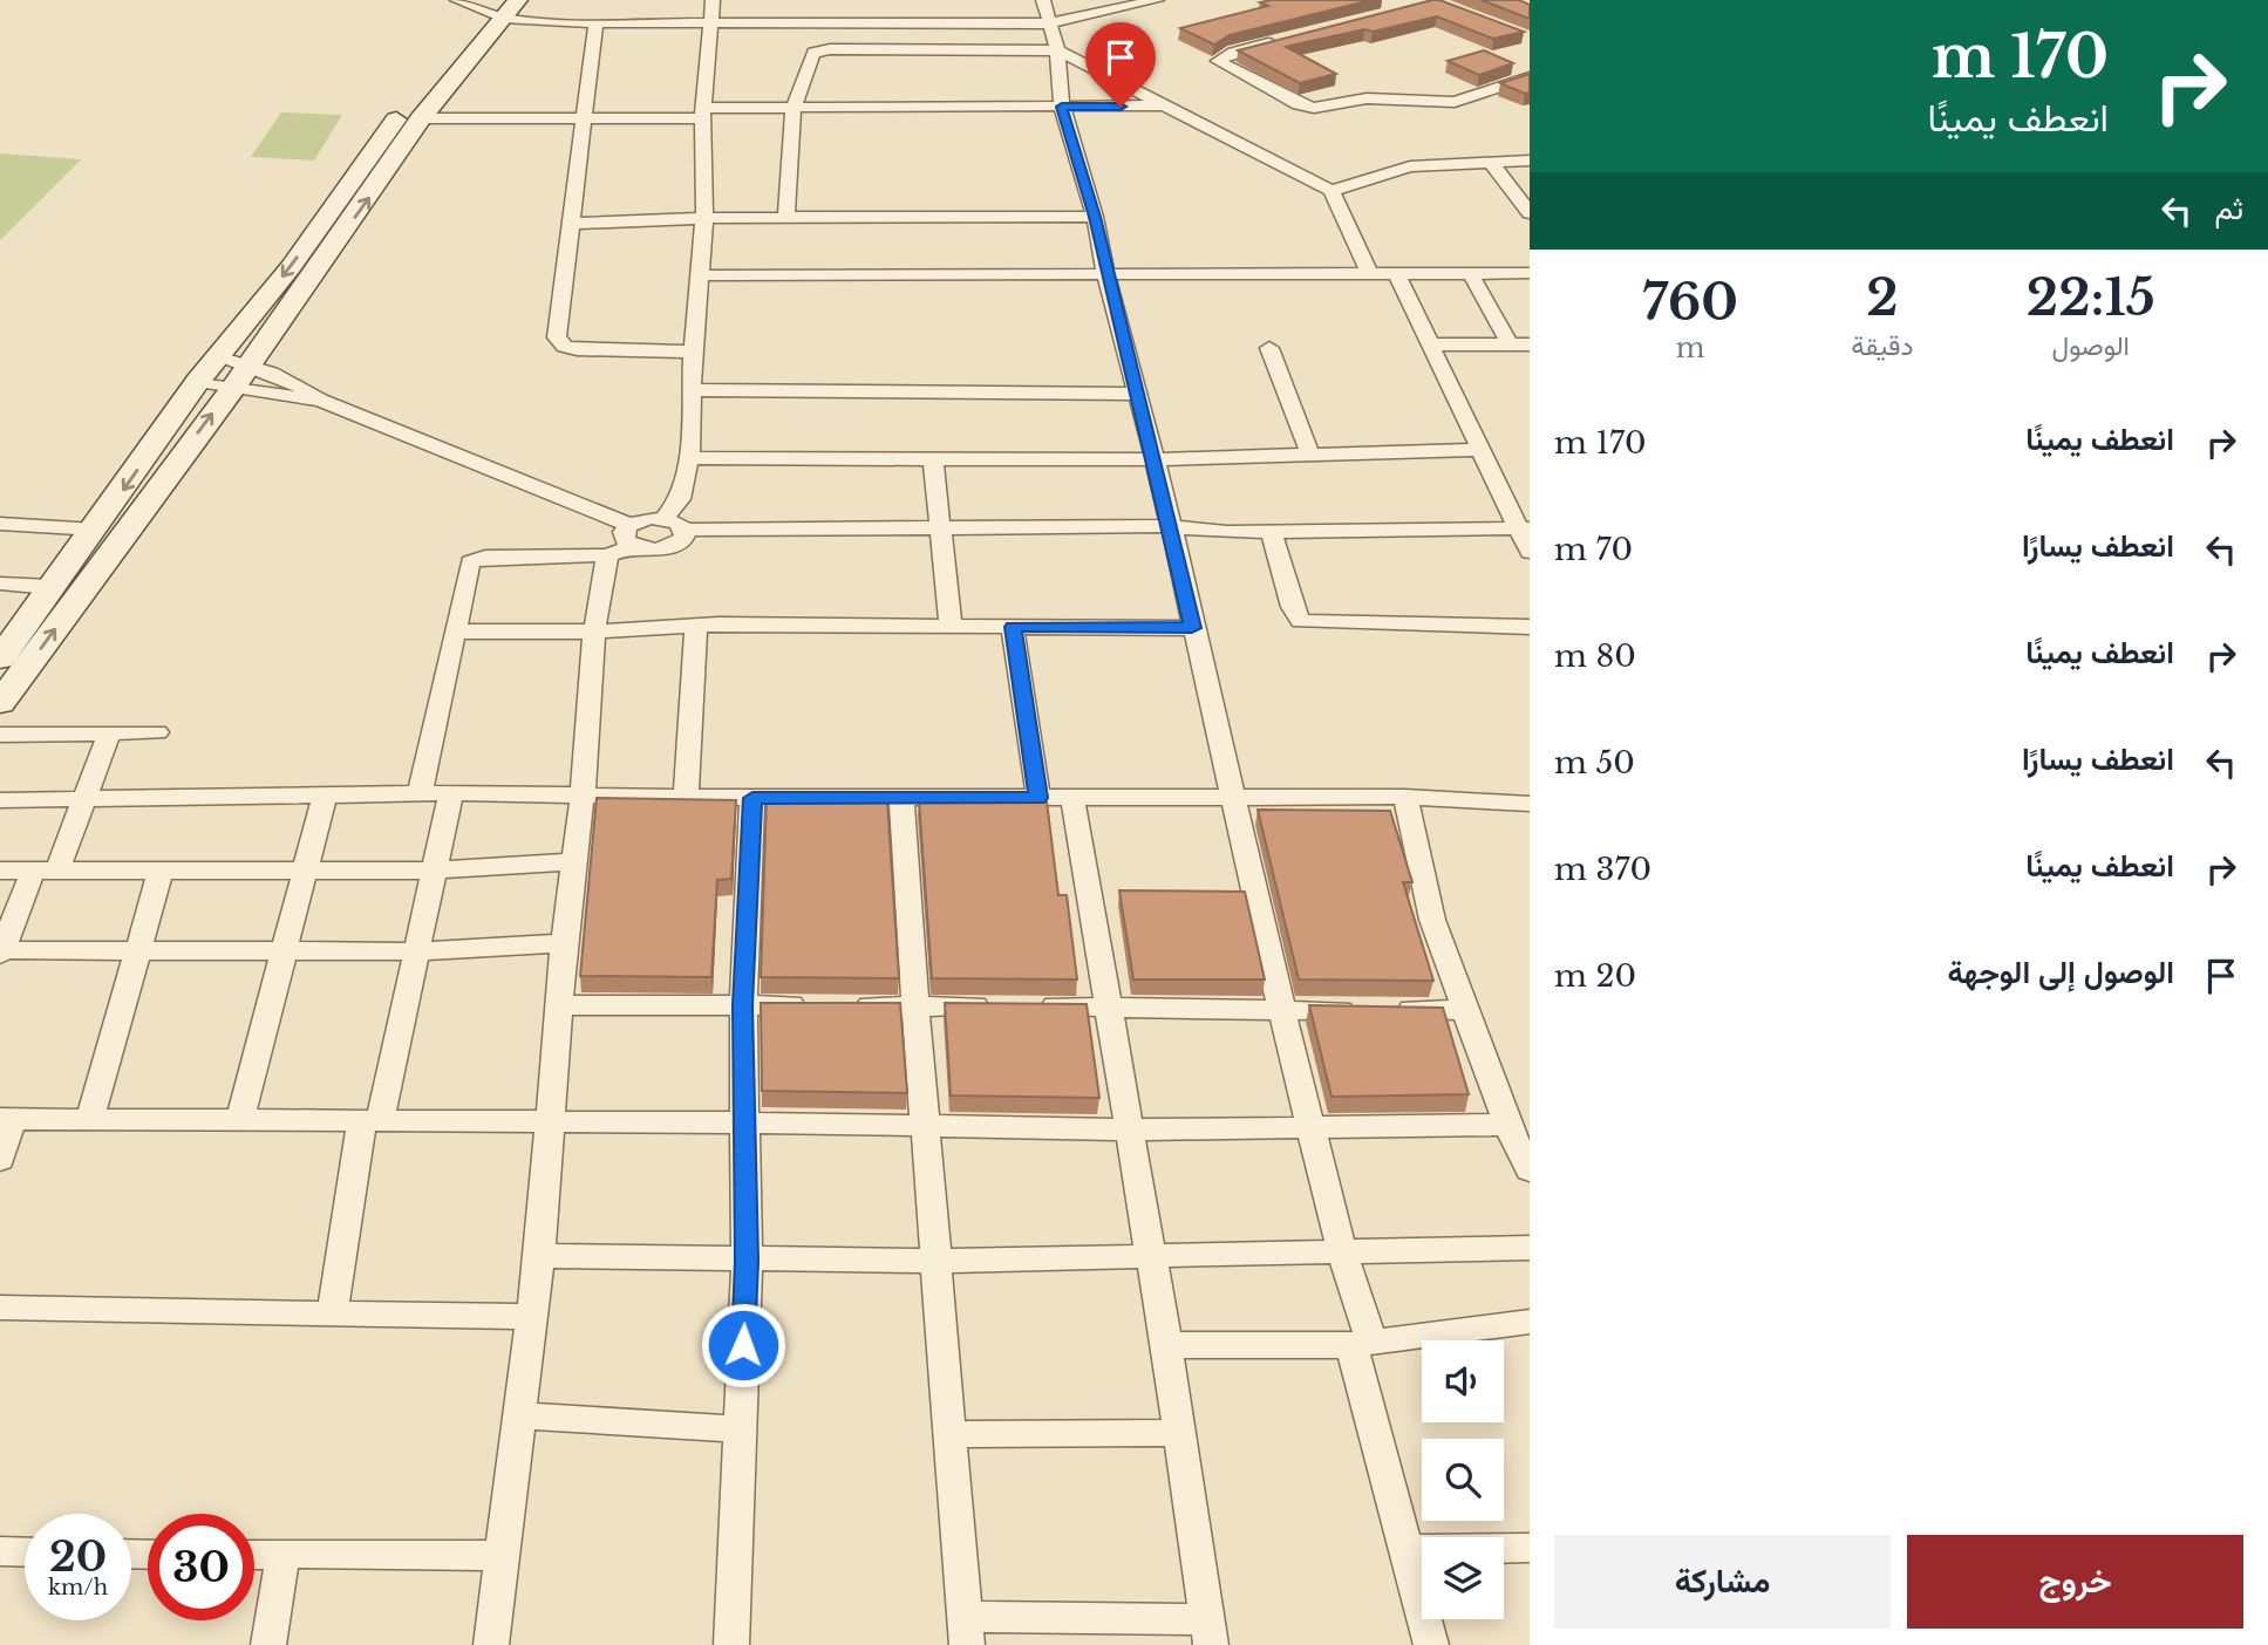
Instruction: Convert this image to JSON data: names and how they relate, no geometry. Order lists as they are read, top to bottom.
{
  "page": {
    "turn": ["170 m", "انعطف يمينًا"],
    "then": "ثم",
    "eta": [
      "22:15",
      "الوصول",
      "2",
      "دقيقة",
      "760",
      "m"
    ],
    "list": [
      {
        "name": "انعطف يمينًا",
        "value": "170 m"
      },
      {
        "name": "انعطف يسارًا",
        "value": "70 m"
      },
      {
        "name": "انعطف يمينًا",
        "value": "80 m"
      },
      {
        "name": "انعطف يسارًا",
        "value": "50 m"
      },
      {
        "name": "انعطف يمينًا",
        "value": "370 m"
      },
      {
        "name": "الوصول إلى الوجهة",
        "value": "20 m"
      }
    ],
    "speed": "20 km/h",
    "limit": "30",
    "buttons": ["خروج", "مشاركة"]
  }
}
